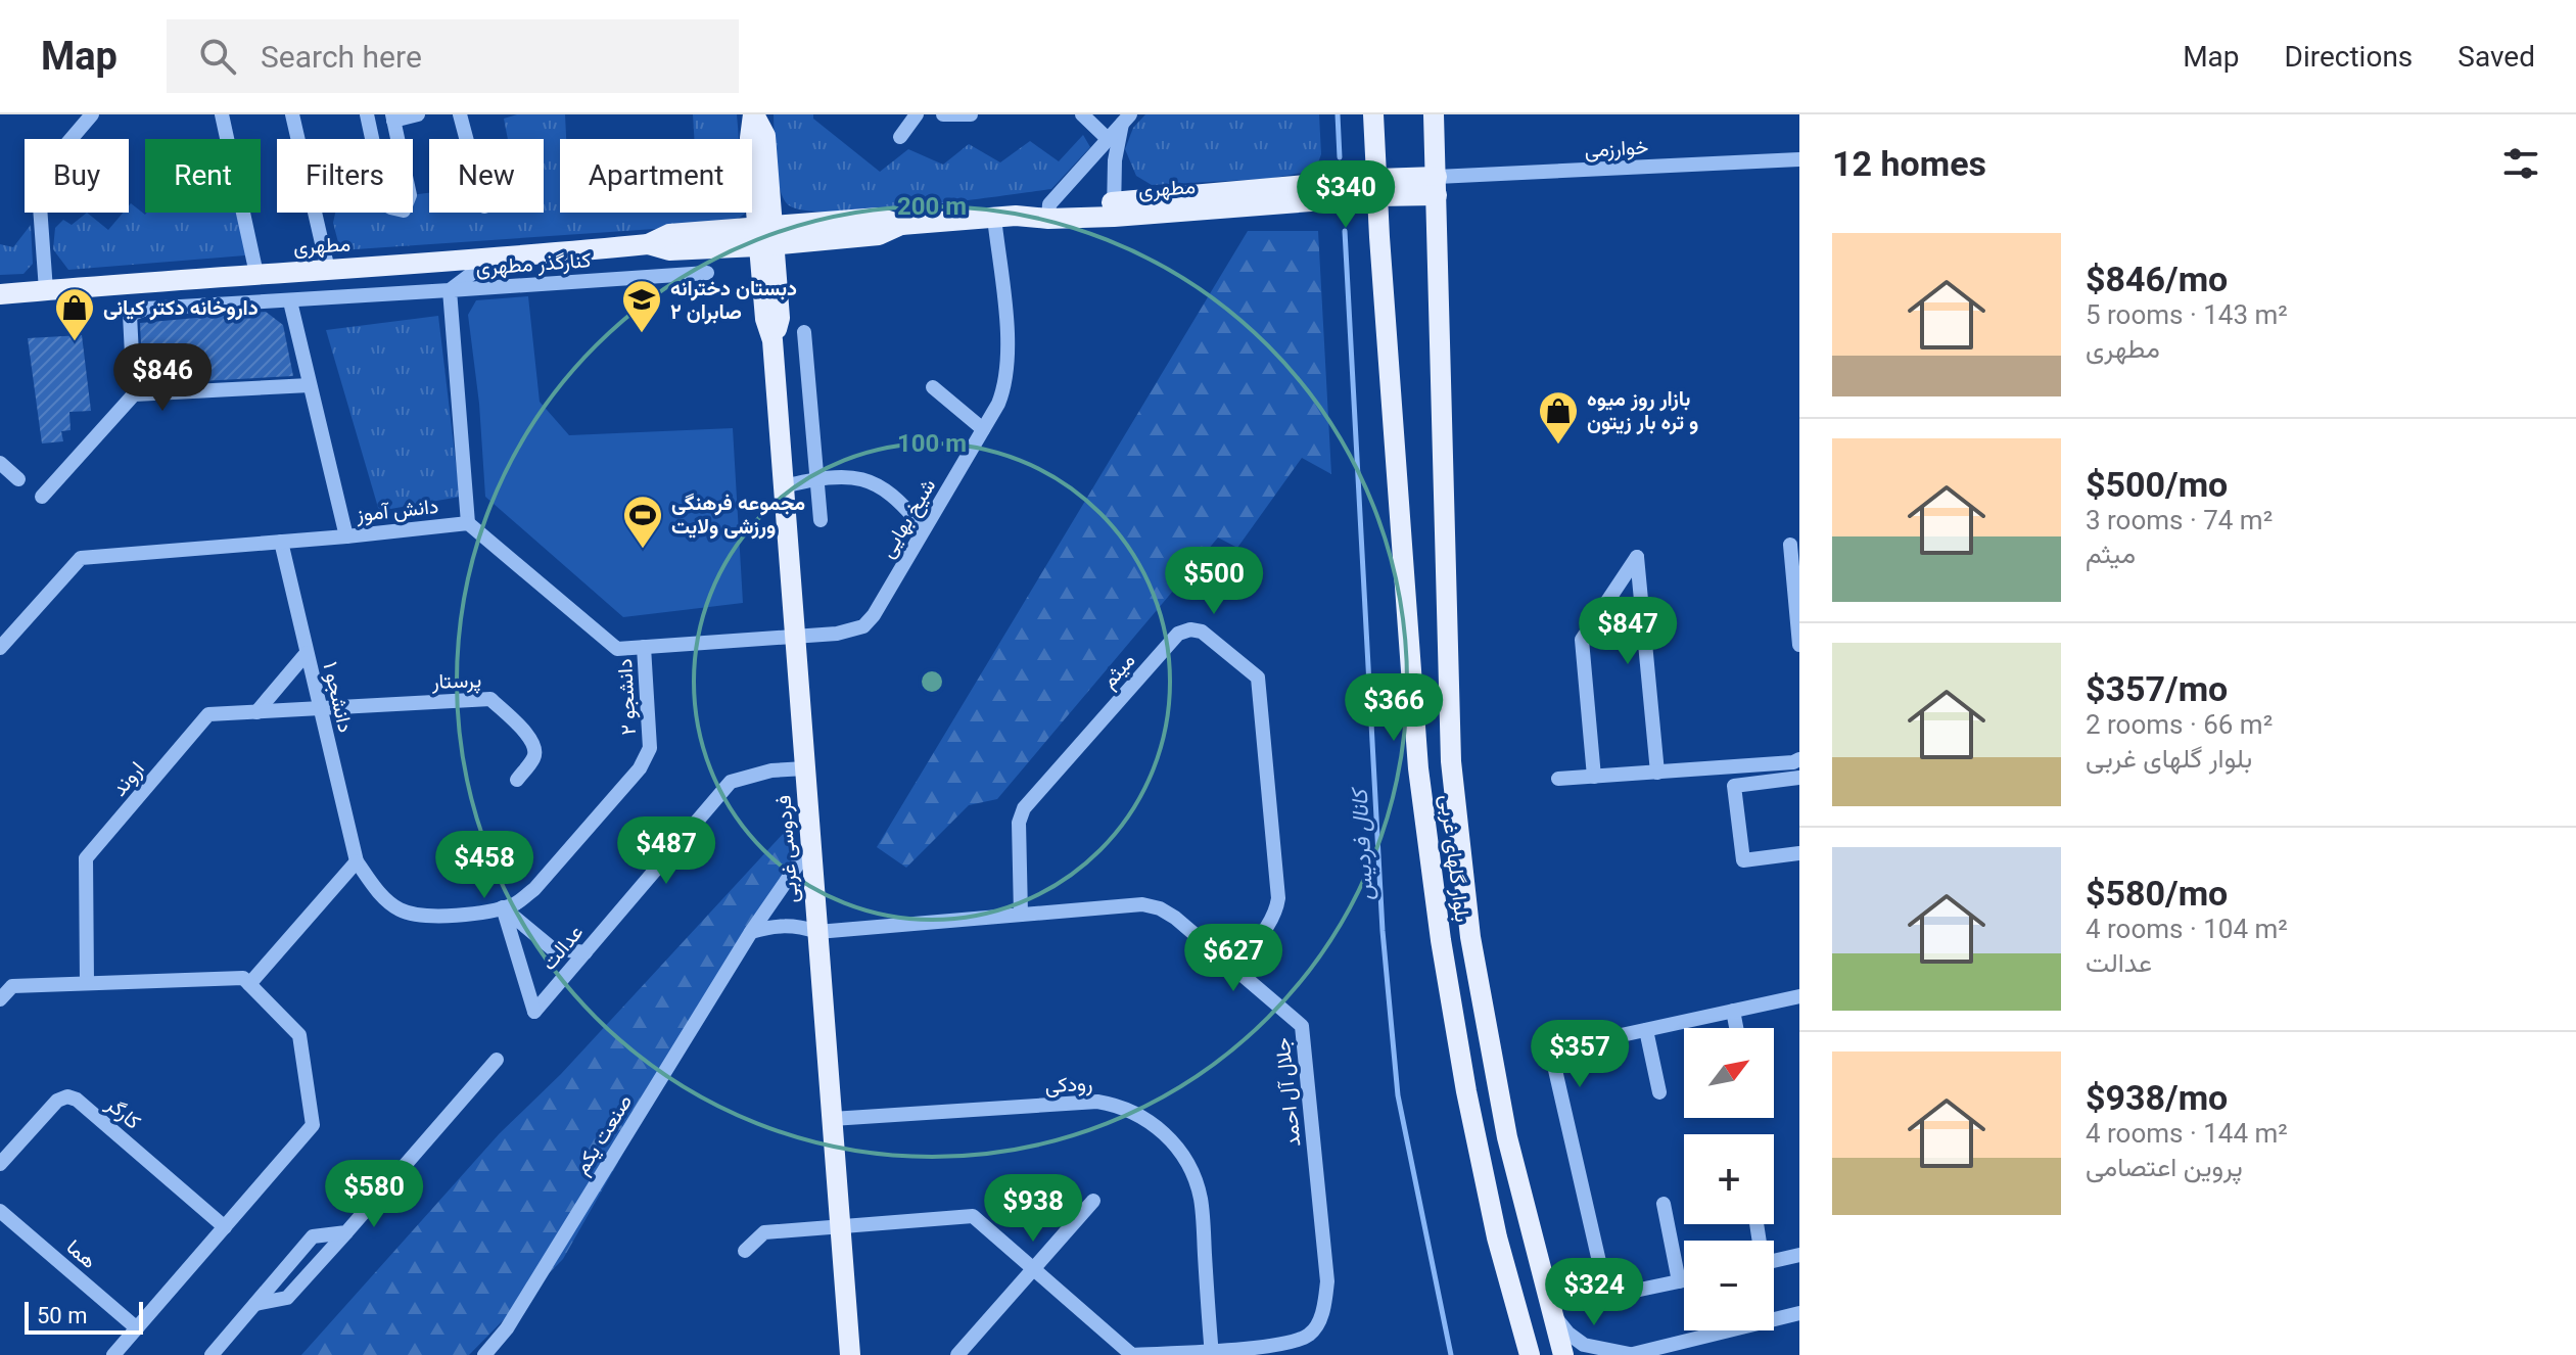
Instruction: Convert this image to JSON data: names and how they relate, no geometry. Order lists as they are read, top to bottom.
{
  "streets": {
    "main road": ["مطهری", "فردوسی غربی", "بلوار گلهای غربی"],
    "street": [
      "خوارزمی",
      "کنارگذر مطهری",
      "دانش آموز",
      "شیخ بهایی",
      "میثم",
      "پرستار",
      "دانشجو ۱",
      "دانشجو ۲",
      "اروند",
      "عدالت",
      "رودکی",
      "جلال آل احمد",
      "کارگر",
      "صنعت یکم",
      "هما"
    ]
  },
  "crossings": [
    ["خوارزمی", "مطهری"],
    ["خوارزمی", "بلوار گلهای غربی"],
    ["مطهری", "شیخ بهایی"],
    ["مطهری", "فردوسی غربی"],
    ["مطهری", "بلوار گلهای غربی"],
    ["کنارگذر مطهری", "دانش آموز"],
    ["دانش آموز", "شیخ بهایی"],
    ["دانش آموز", "دانشجو ۱"],
    ["دانش آموز", "دانشجو ۲"],
    ["دانش آموز", "فردوسی غربی"],
    ["شیخ بهایی", "فردوسی غربی"],
    ["میثم", "جلال آل احمد"],
    ["پرستار", "دانشجو ۱"],
    ["پرستار", "اروند"],
    ["دانشجو ۱", "دانشجو ۲"],
    ["دانشجو ۱", "اروند"],
    ["دانشجو ۲", "عدالت"],
    ["فردوسی غربی", "عدالت"],
    ["فردوسی غربی", "رودکی"],
    ["فردوسی غربی", "جلال آل احمد"],
    ["فردوسی غربی", "صنعت یکم"],
    ["رودکی", "جلال آل احمد"]
  ],
  "water": ["کانال فردیس"],
  "places": {
    "school or university": ["دبستان دخترانه صابران ۲"],
    "shop": ["داروخانه دکتر کیانی", "بازار روز میوه و تره بار زیتون"],
    "sports": ["مجموعه فرهنگی ورزشی ولایت"]
  },
  "scale_bar": "50 m",
  "north": "top right",
  "page": {
    "header": "Map",
    "search": "Search here",
    "nav": ["Map", "Directions", "Saved"],
    "heading": "12 homes",
    "chip": [
      "Buy",
      "Rent",
      "Filters",
      "New",
      "Apartment"
    ],
    "price": [
      "$340",
      "$846",
      "$500",
      "$847",
      "$366",
      "$487",
      "$458",
      "$627",
      "$357",
      "$580",
      "$938",
      "$324"
    ],
    "list": [
      {
        "name": "$846/mo",
        "note": "5 rooms · 143 m² · مطهری"
      },
      {
        "name": "$500/mo",
        "note": "3 rooms · 74 m² · میثم"
      },
      {
        "name": "$357/mo",
        "note": "2 rooms · 66 m² · بلوار گلهای غربی"
      },
      {
        "name": "$580/mo",
        "note": "4 rooms · 104 m² · عدالت"
      },
      {
        "name": "$938/mo",
        "note": "4 rooms · 144 m² · پروین اعتصامی"
      }
    ],
    "map_buttons": ["+", "−"],
    "scale": "50 m"
  },
  "rings": ["200 m", "100 m"]
}
